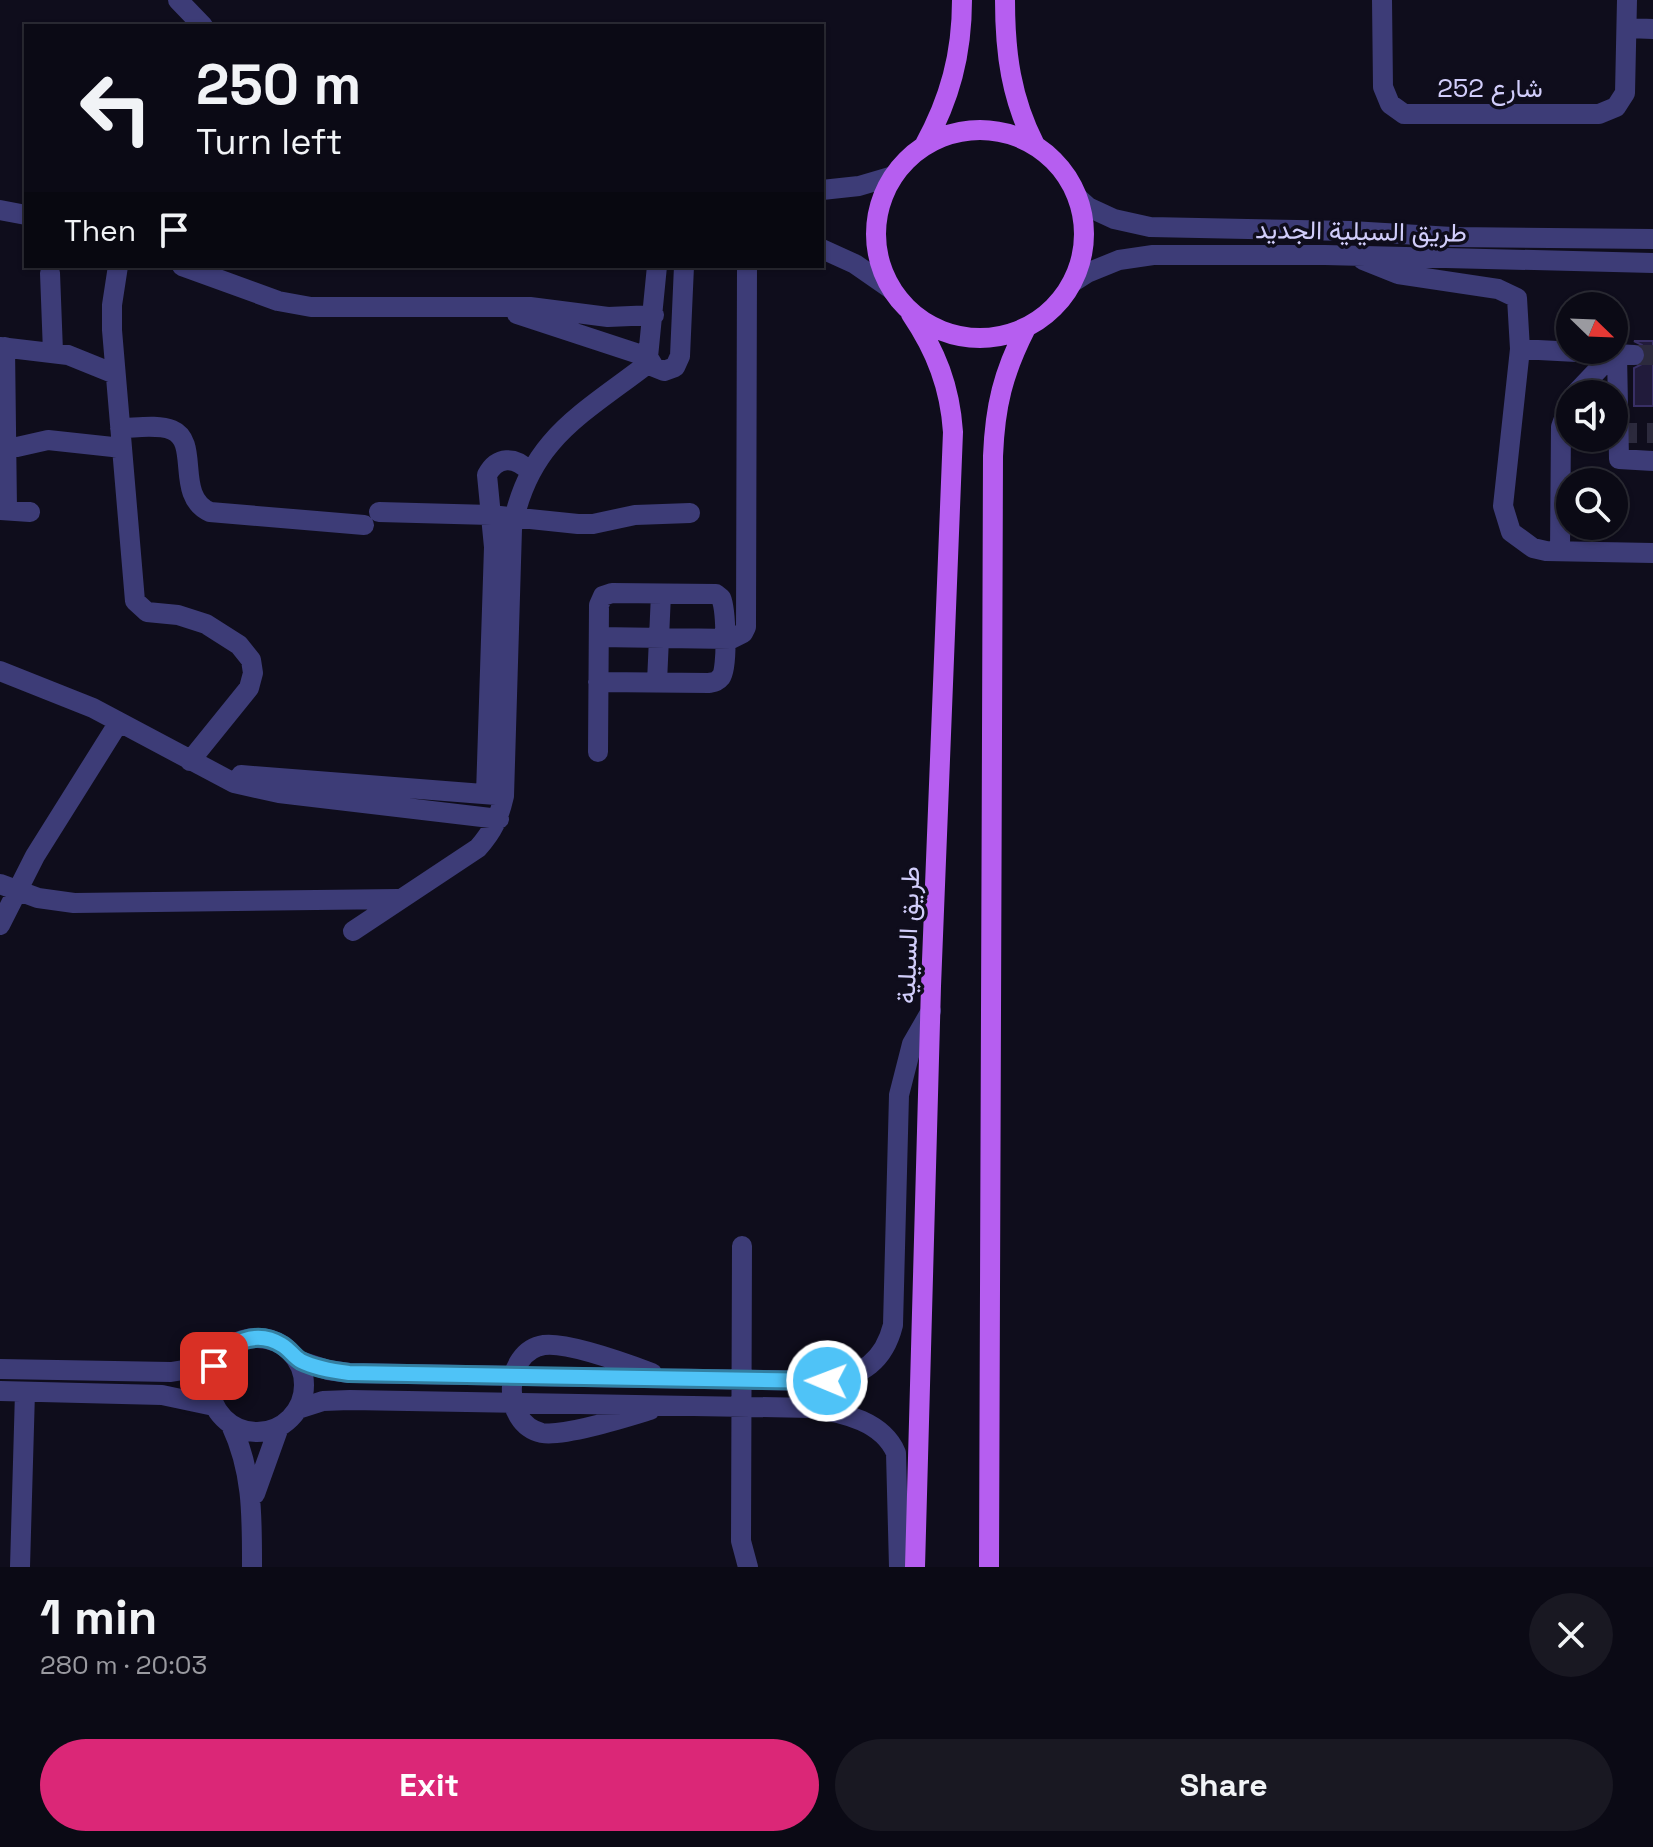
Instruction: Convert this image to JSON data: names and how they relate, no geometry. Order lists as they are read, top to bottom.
{
  "streets": {
    "main road": ["طريق السيلية"],
    "street": ["شارع 252", "طريق السيلية الجديد"]
  },
  "crossings": [
    ["طريق السيلية الجديد", "طريق السيلية"]
  ],
  "north": "bottom right",
  "page": {
    "turn": ["250 m", "Turn left"],
    "then": "Then",
    "heading": ["1 min", "280 m · 20:03"],
    "buttons": ["Exit", "Share"]
  }
}
